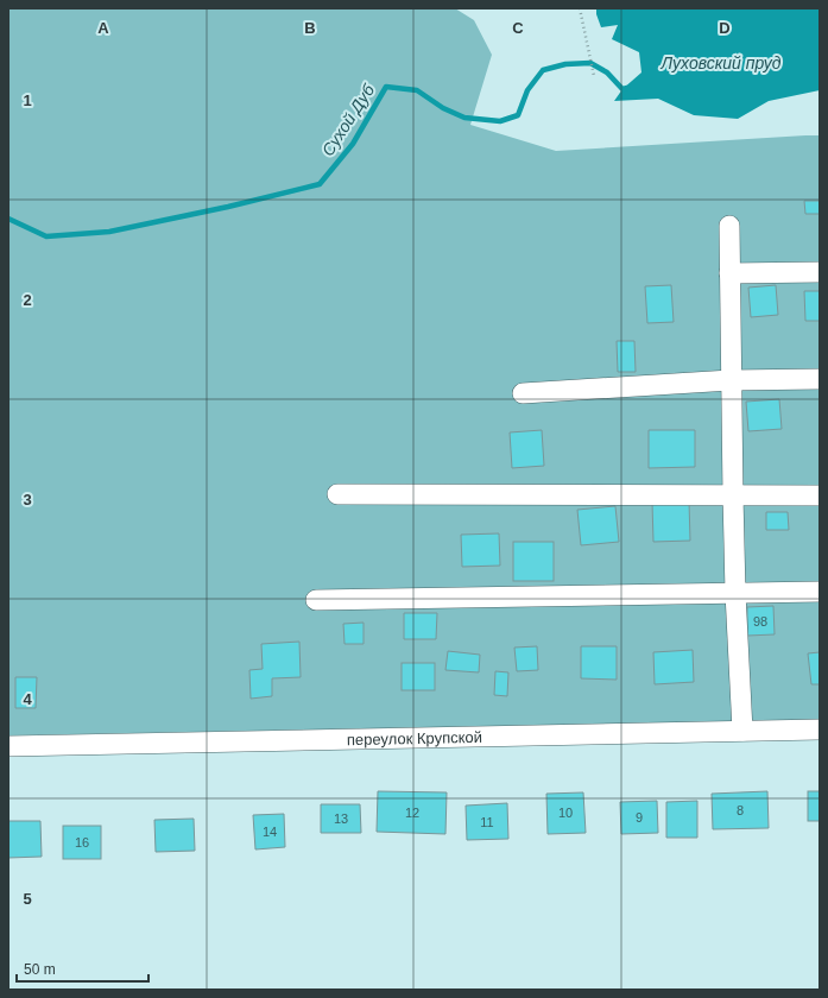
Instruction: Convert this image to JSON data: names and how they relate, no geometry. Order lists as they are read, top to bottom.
{
  "streets": {
    "street": ["переулок Крупской"]
  },
  "water": ["Луховский пруд", "Сухой Дуб"],
  "house_numbers": [
    "98",
    "8",
    "12",
    "10",
    "9",
    "13",
    "11",
    "14",
    "16"
  ],
  "scale_bar": "50 m",
  "grid": {
    "columns": [
      "A",
      "B",
      "C",
      "D"
    ],
    "rows": [
      "1",
      "2",
      "3",
      "4",
      "5"
    ]
  }
}
